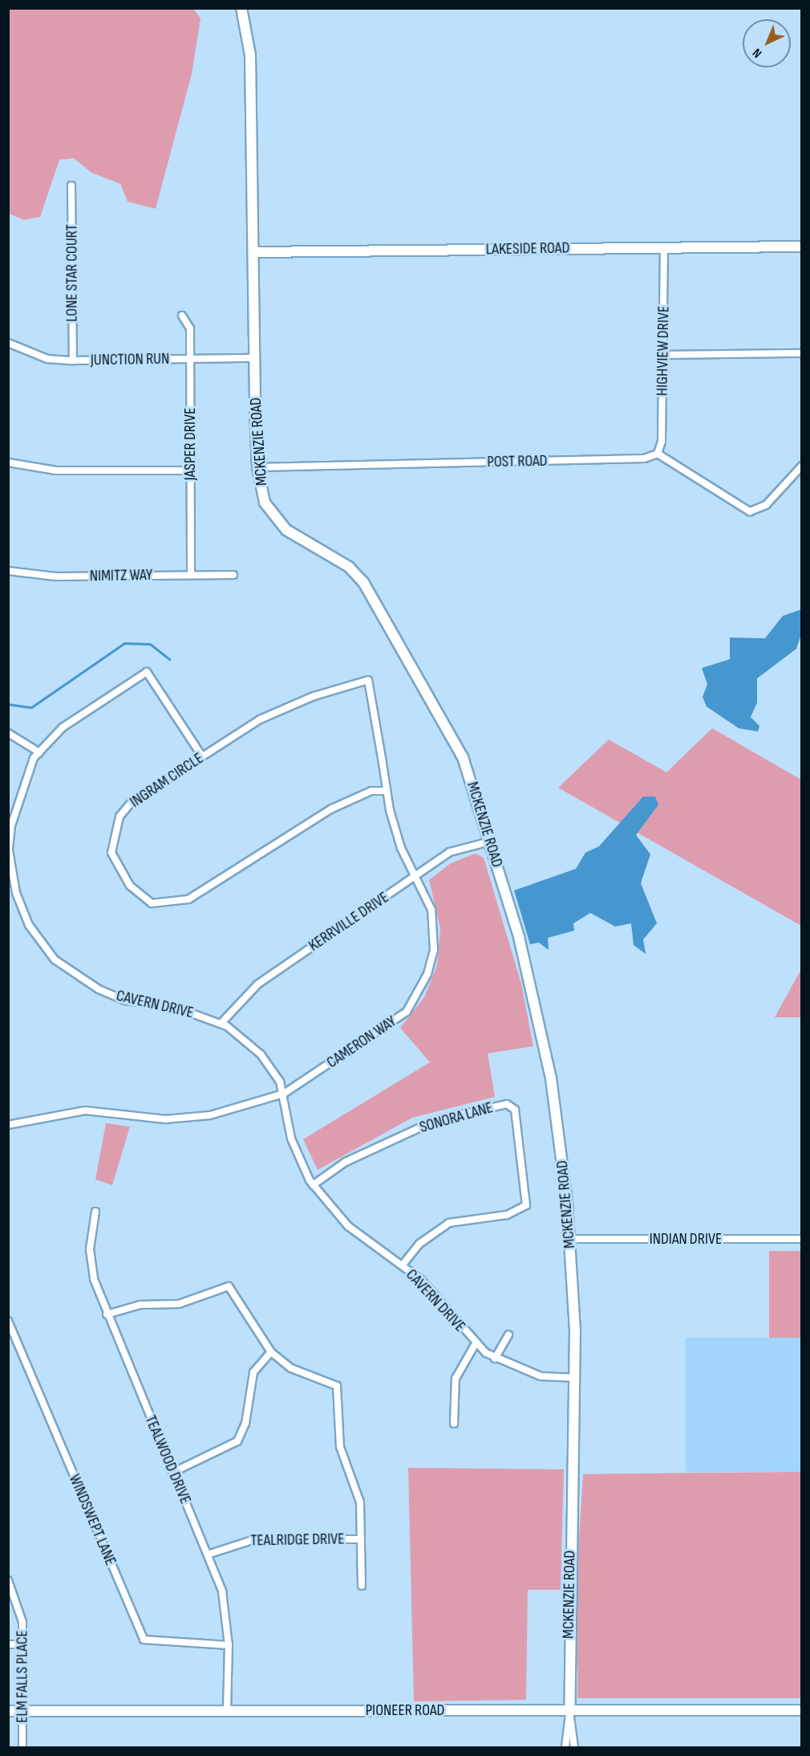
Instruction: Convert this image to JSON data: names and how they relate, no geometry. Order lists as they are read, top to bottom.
{
  "streets": {
    "street": [
      "LAKESIDE ROAD",
      "LONE STAR COURT",
      "HIGHVIEW DRIVE",
      "JUNCTION RUN",
      "MCKENZIE ROAD",
      "JASPER DRIVE",
      "POST ROAD",
      "NIMITZ WAY",
      "INGRAM CIRCLE",
      "KERRVILLE DRIVE",
      "CAVERN DRIVE",
      "CAMERON WAY",
      "SONORA LANE",
      "INDIAN DRIVE",
      "TEALWOOD DRIVE",
      "WINDSWEPT LANE",
      "TEALRIDGE DRIVE",
      "ELM FALLS PLACE",
      "PIONEER ROAD"
    ]
  },
  "crossings": [
    ["LAKESIDE ROAD", "HIGHVIEW DRIVE"],
    ["LAKESIDE ROAD", "MCKENZIE ROAD"],
    ["LONE STAR COURT", "JUNCTION RUN"],
    ["HIGHVIEW DRIVE", "POST ROAD"],
    ["JUNCTION RUN", "MCKENZIE ROAD"],
    ["JUNCTION RUN", "JASPER DRIVE"],
    ["MCKENZIE ROAD", "POST ROAD"],
    ["MCKENZIE ROAD", "KERRVILLE DRIVE"],
    ["MCKENZIE ROAD", "CAVERN DRIVE"],
    ["MCKENZIE ROAD", "INDIAN DRIVE"],
    ["MCKENZIE ROAD", "PIONEER ROAD"],
    ["JASPER DRIVE", "NIMITZ WAY"],
    ["INGRAM CIRCLE", "CAVERN DRIVE"],
    ["INGRAM CIRCLE", "CAMERON WAY"],
    ["KERRVILLE DRIVE", "CAVERN DRIVE"],
    ["KERRVILLE DRIVE", "CAMERON WAY"],
    ["CAVERN DRIVE", "CAMERON WAY"],
    ["CAVERN DRIVE", "SONORA LANE"],
    ["TEALWOOD DRIVE", "WINDSWEPT LANE"],
    ["TEALWOOD DRIVE", "TEALRIDGE DRIVE"],
    ["TEALWOOD DRIVE", "PIONEER ROAD"],
    ["ELM FALLS PLACE", "PIONEER ROAD"]
  ],
  "north": "bottom left"
}
